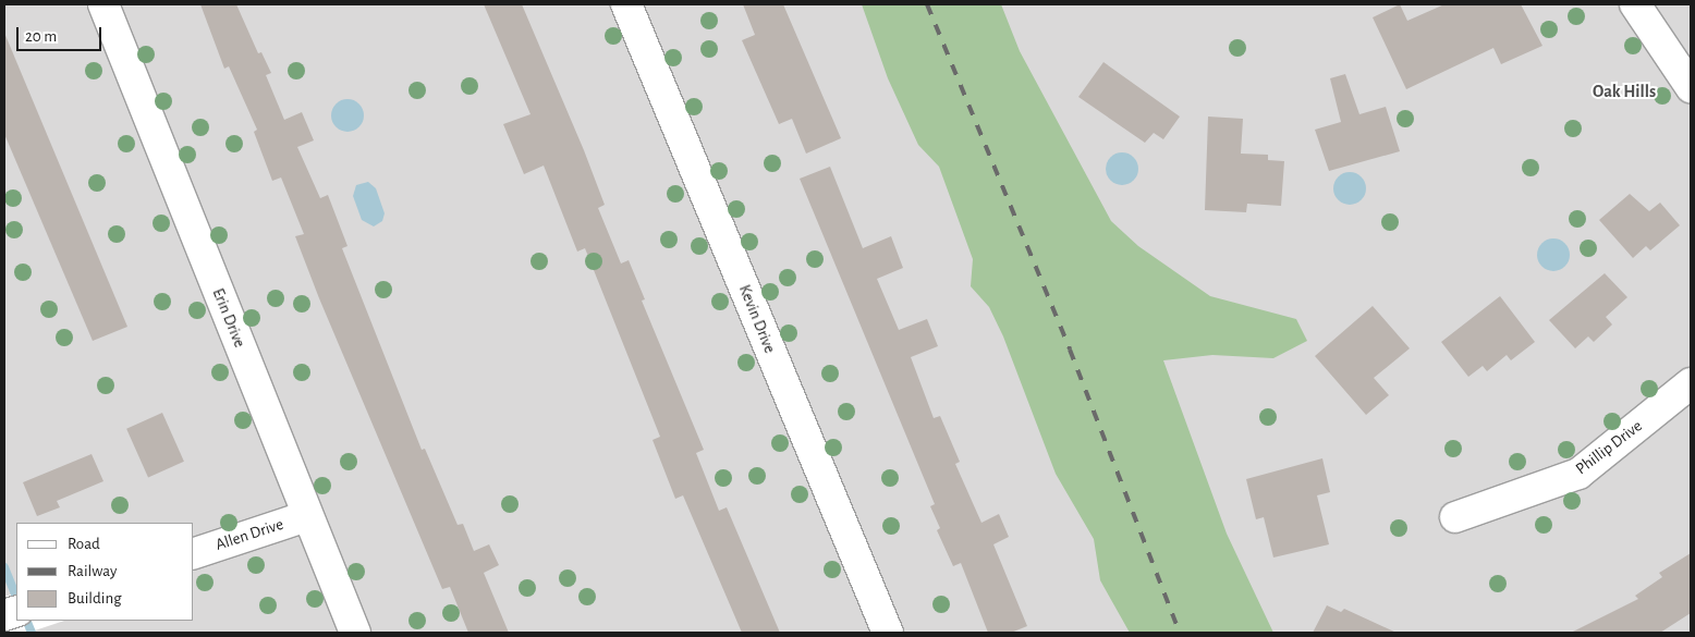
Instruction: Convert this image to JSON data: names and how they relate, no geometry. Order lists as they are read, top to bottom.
{
  "streets": {
    "street": [
      "Erin Drive",
      "Kevin Drive",
      "Phillip Drive",
      "Allen Drive"
    ]
  },
  "crossings": [
    ["Erin Drive", "Allen Drive"]
  ],
  "districts": ["Oak Hills"],
  "legend": ["Road", "Railway", "Building"],
  "scale_bar": "20 m"
}
